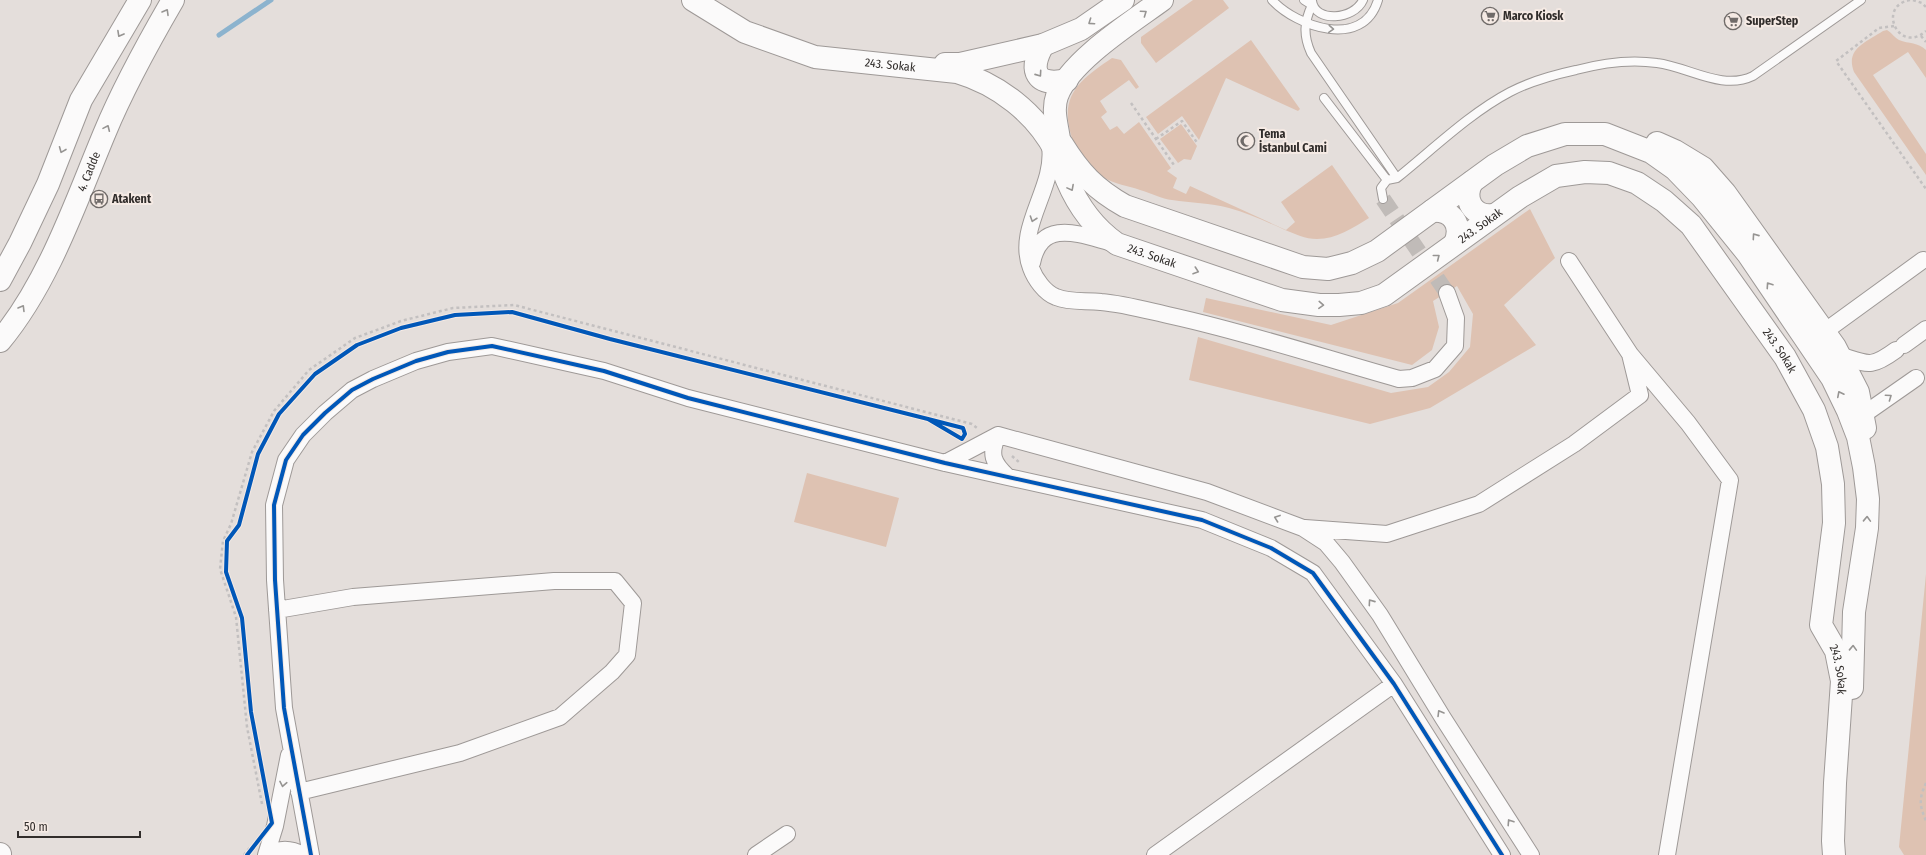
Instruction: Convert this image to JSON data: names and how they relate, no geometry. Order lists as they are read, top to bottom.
{
  "streets": {
    "street": ["243. Sokak", "4. Cadde"]
  },
  "places": {
    "supermarket": ["Marco Kiosk", "SuperStep"],
    "mosque": ["Tema İstanbul Cami"],
    "bus stop": ["Atakent"]
  },
  "scale_bar": "50 m"
}
